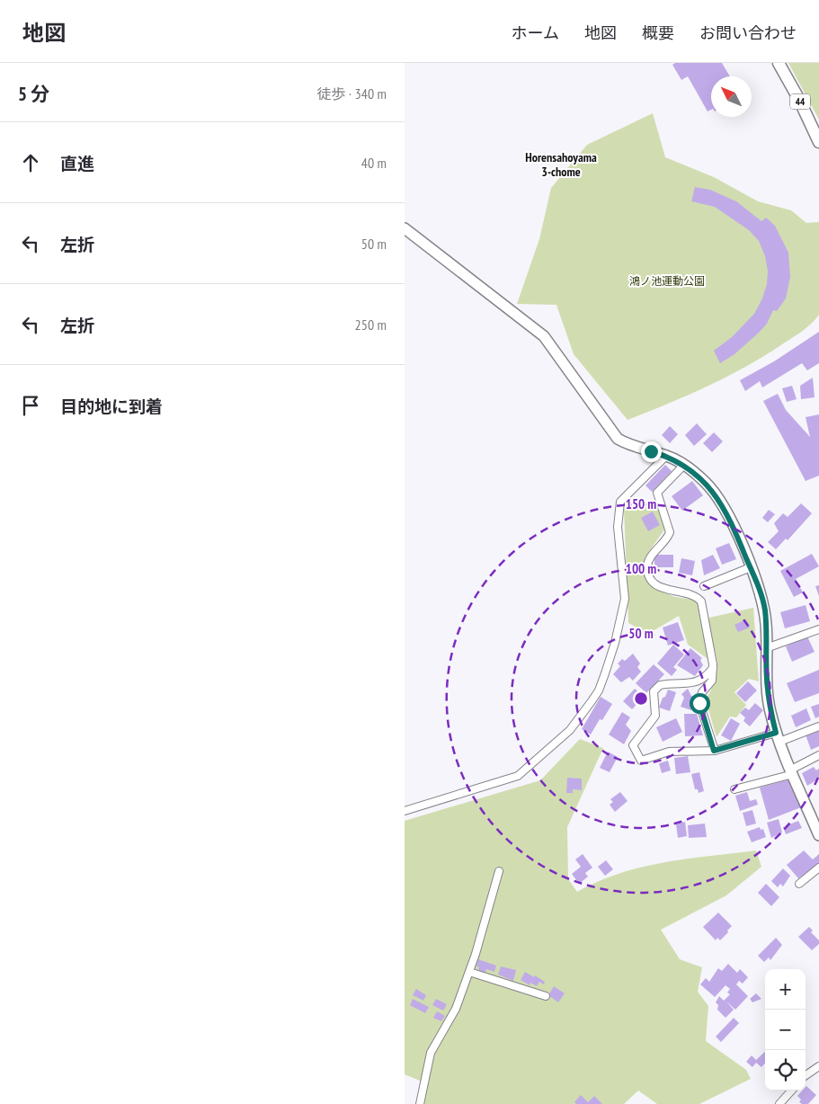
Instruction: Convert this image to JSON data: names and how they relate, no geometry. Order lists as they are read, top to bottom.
{
  "streets": {
    "main road": ["44"]
  },
  "districts": ["Horensahoyama 3-chome"],
  "parks": ["鴻ノ池運動公園"],
  "north": "top left",
  "page": {
    "header": "地図",
    "nav": [
      "ホーム",
      "地図",
      "概要",
      "お問い合わせ"
    ],
    "heading": ["5 分", "徒歩 · 340 m"],
    "list": [
      ["直進", "40 m"],
      ["左折", "50 m"],
      ["左折", "250 m"],
      "目的地に到着"
    ],
    "map_buttons": ["+", "−"]
  },
  "rings": ["150 m", "100 m", "50 m"]
}
